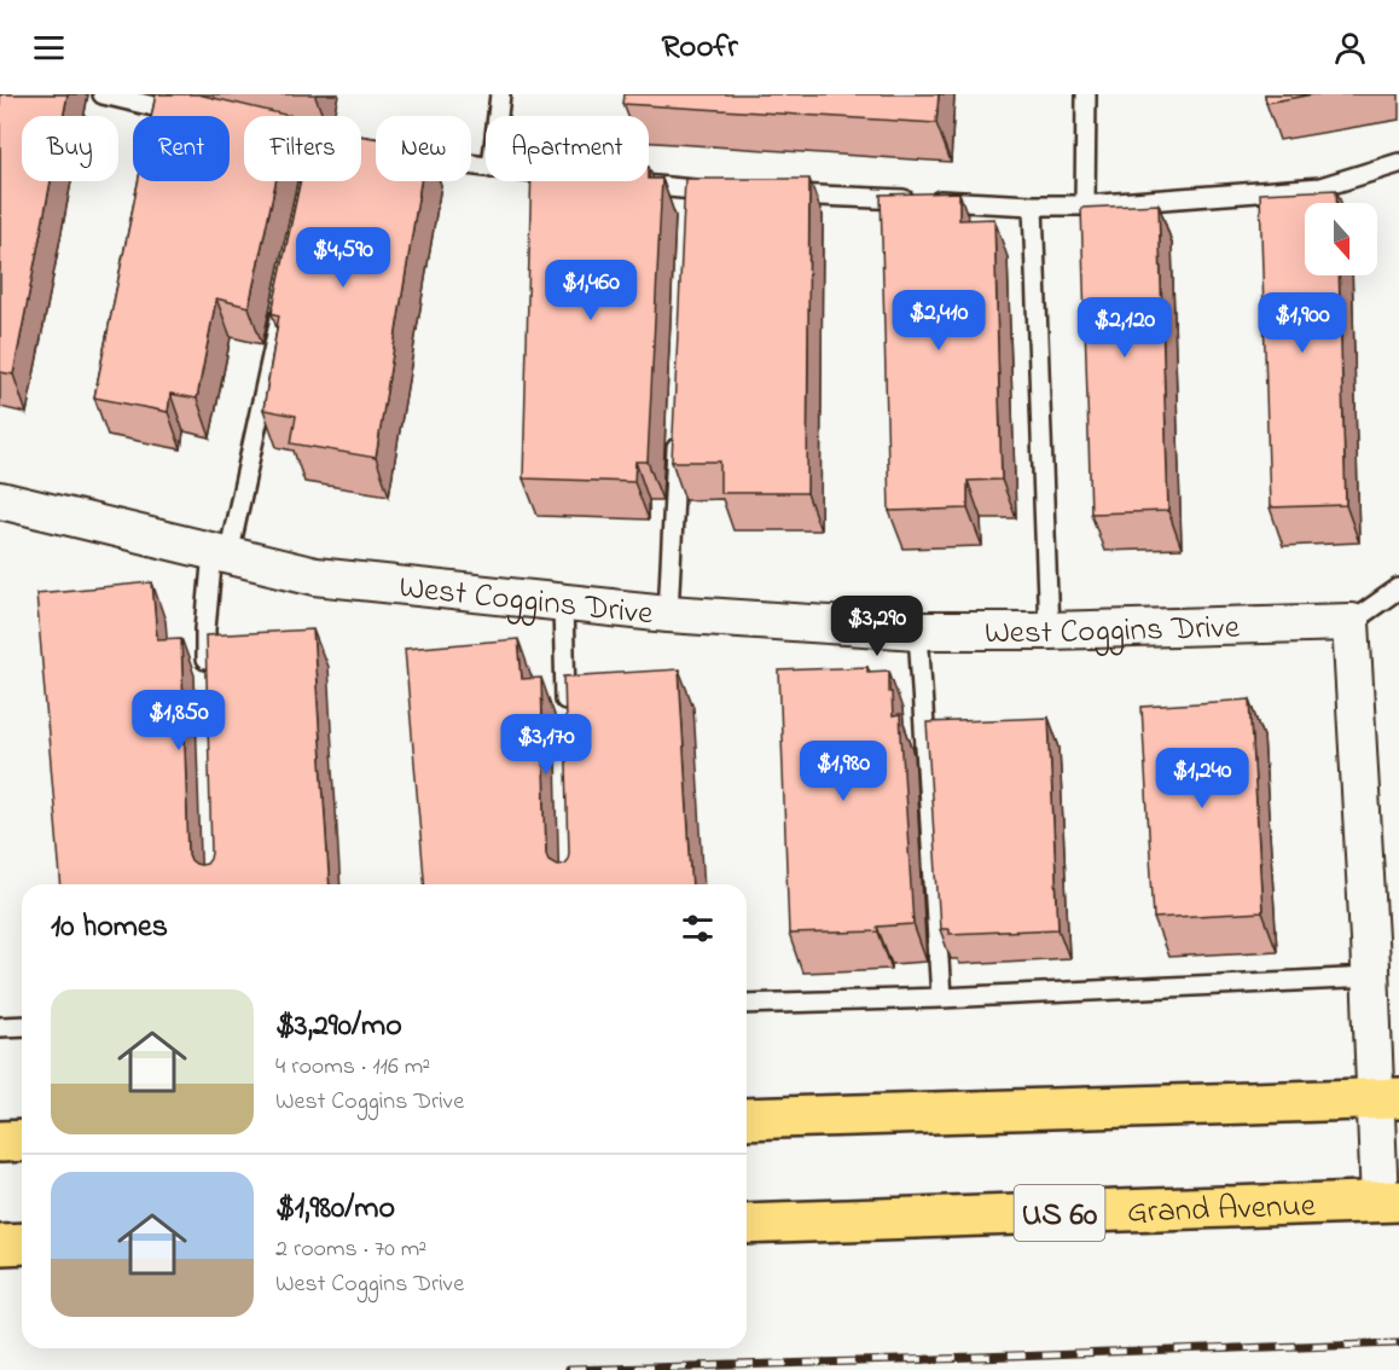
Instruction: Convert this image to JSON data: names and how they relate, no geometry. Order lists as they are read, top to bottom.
{
  "streets": {
    "highway": ["Grand Avenue", "US 60"],
    "street": ["West Coggins Drive"]
  },
  "north": "bottom",
  "page": {
    "header": "Roofr",
    "chip": [
      "Buy",
      "Rent",
      "Filters",
      "New",
      "Apartment"
    ],
    "price": [
      "$4,590",
      "$1,460",
      "$2,410",
      "$1,900",
      "$2,120",
      "$3,290",
      "$1,850",
      "$3,170",
      "$1,980",
      "$1,240"
    ],
    "heading": "10 homes",
    "list": [
      {
        "name": "$3,290/mo",
        "note": "4 rooms · 116 m² · West Coggins Drive"
      },
      {
        "name": "$1,980/mo",
        "note": "2 rooms · 70 m² · West Coggins Drive"
      }
    ]
  }
}
